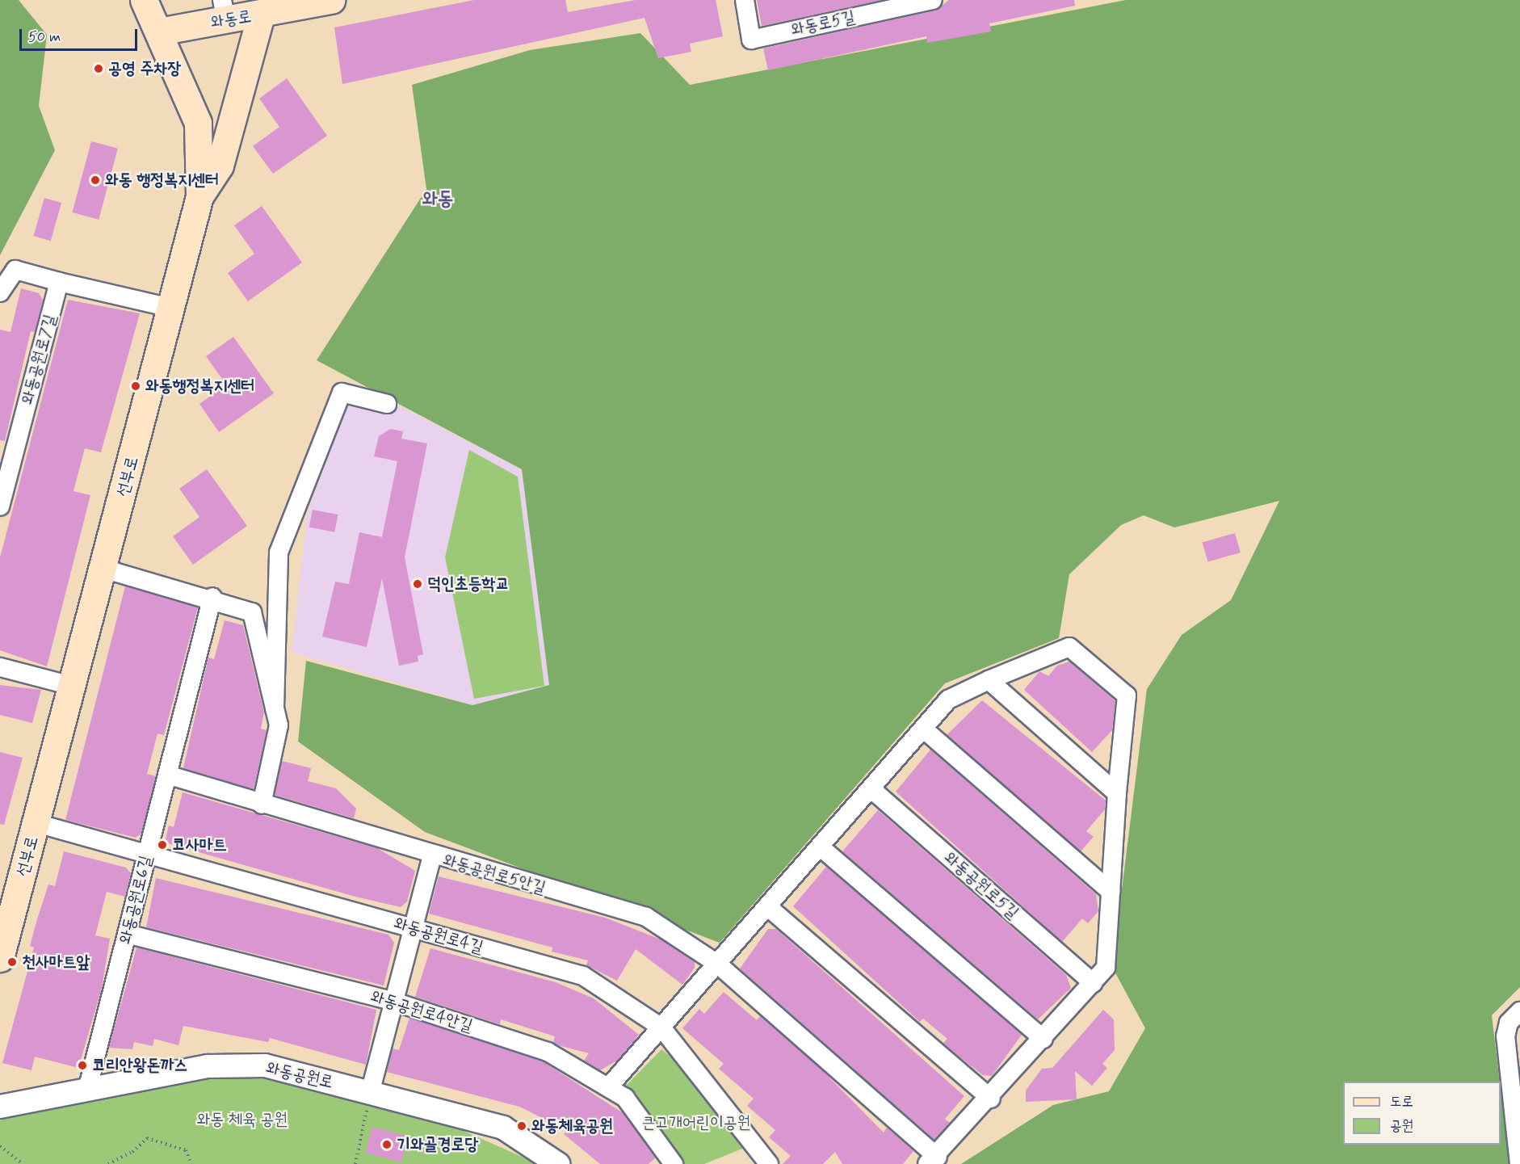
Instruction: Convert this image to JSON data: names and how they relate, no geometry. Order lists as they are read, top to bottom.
{
  "streets": {
    "main road": ["와동로", "선부로"],
    "street": [
      "와동로5길",
      "와동공원로7길",
      "와동공원로5안길",
      "와동공원로5길",
      "와동공원로6길",
      "와동공원로4길",
      "와동공원로4안길",
      "와동공원로"
    ]
  },
  "crossings": [
    ["와동로", "선부로"],
    ["선부로", "와동공원로4길"],
    ["와동공원로5안길", "와동공원로6길"],
    ["와동공원로6길", "와동공원로4길"],
    ["와동공원로6길", "와동공원로4안길"],
    ["와동공원로6길", "와동공원로"]
  ],
  "districts": ["와동"],
  "parks": ["와동 체육 공원", "큰고개어린이공원"],
  "places": [
    "공영 주차장",
    "와동 행정복지센터",
    "와동행정복지센터",
    "덕인초등학교",
    "코사마트",
    "천사마트앞",
    "코리안왕돈까스",
    "와동체육공원",
    "기와골경로당"
  ],
  "legend": ["도로", "공원"],
  "scale_bar": "50 m"
}
